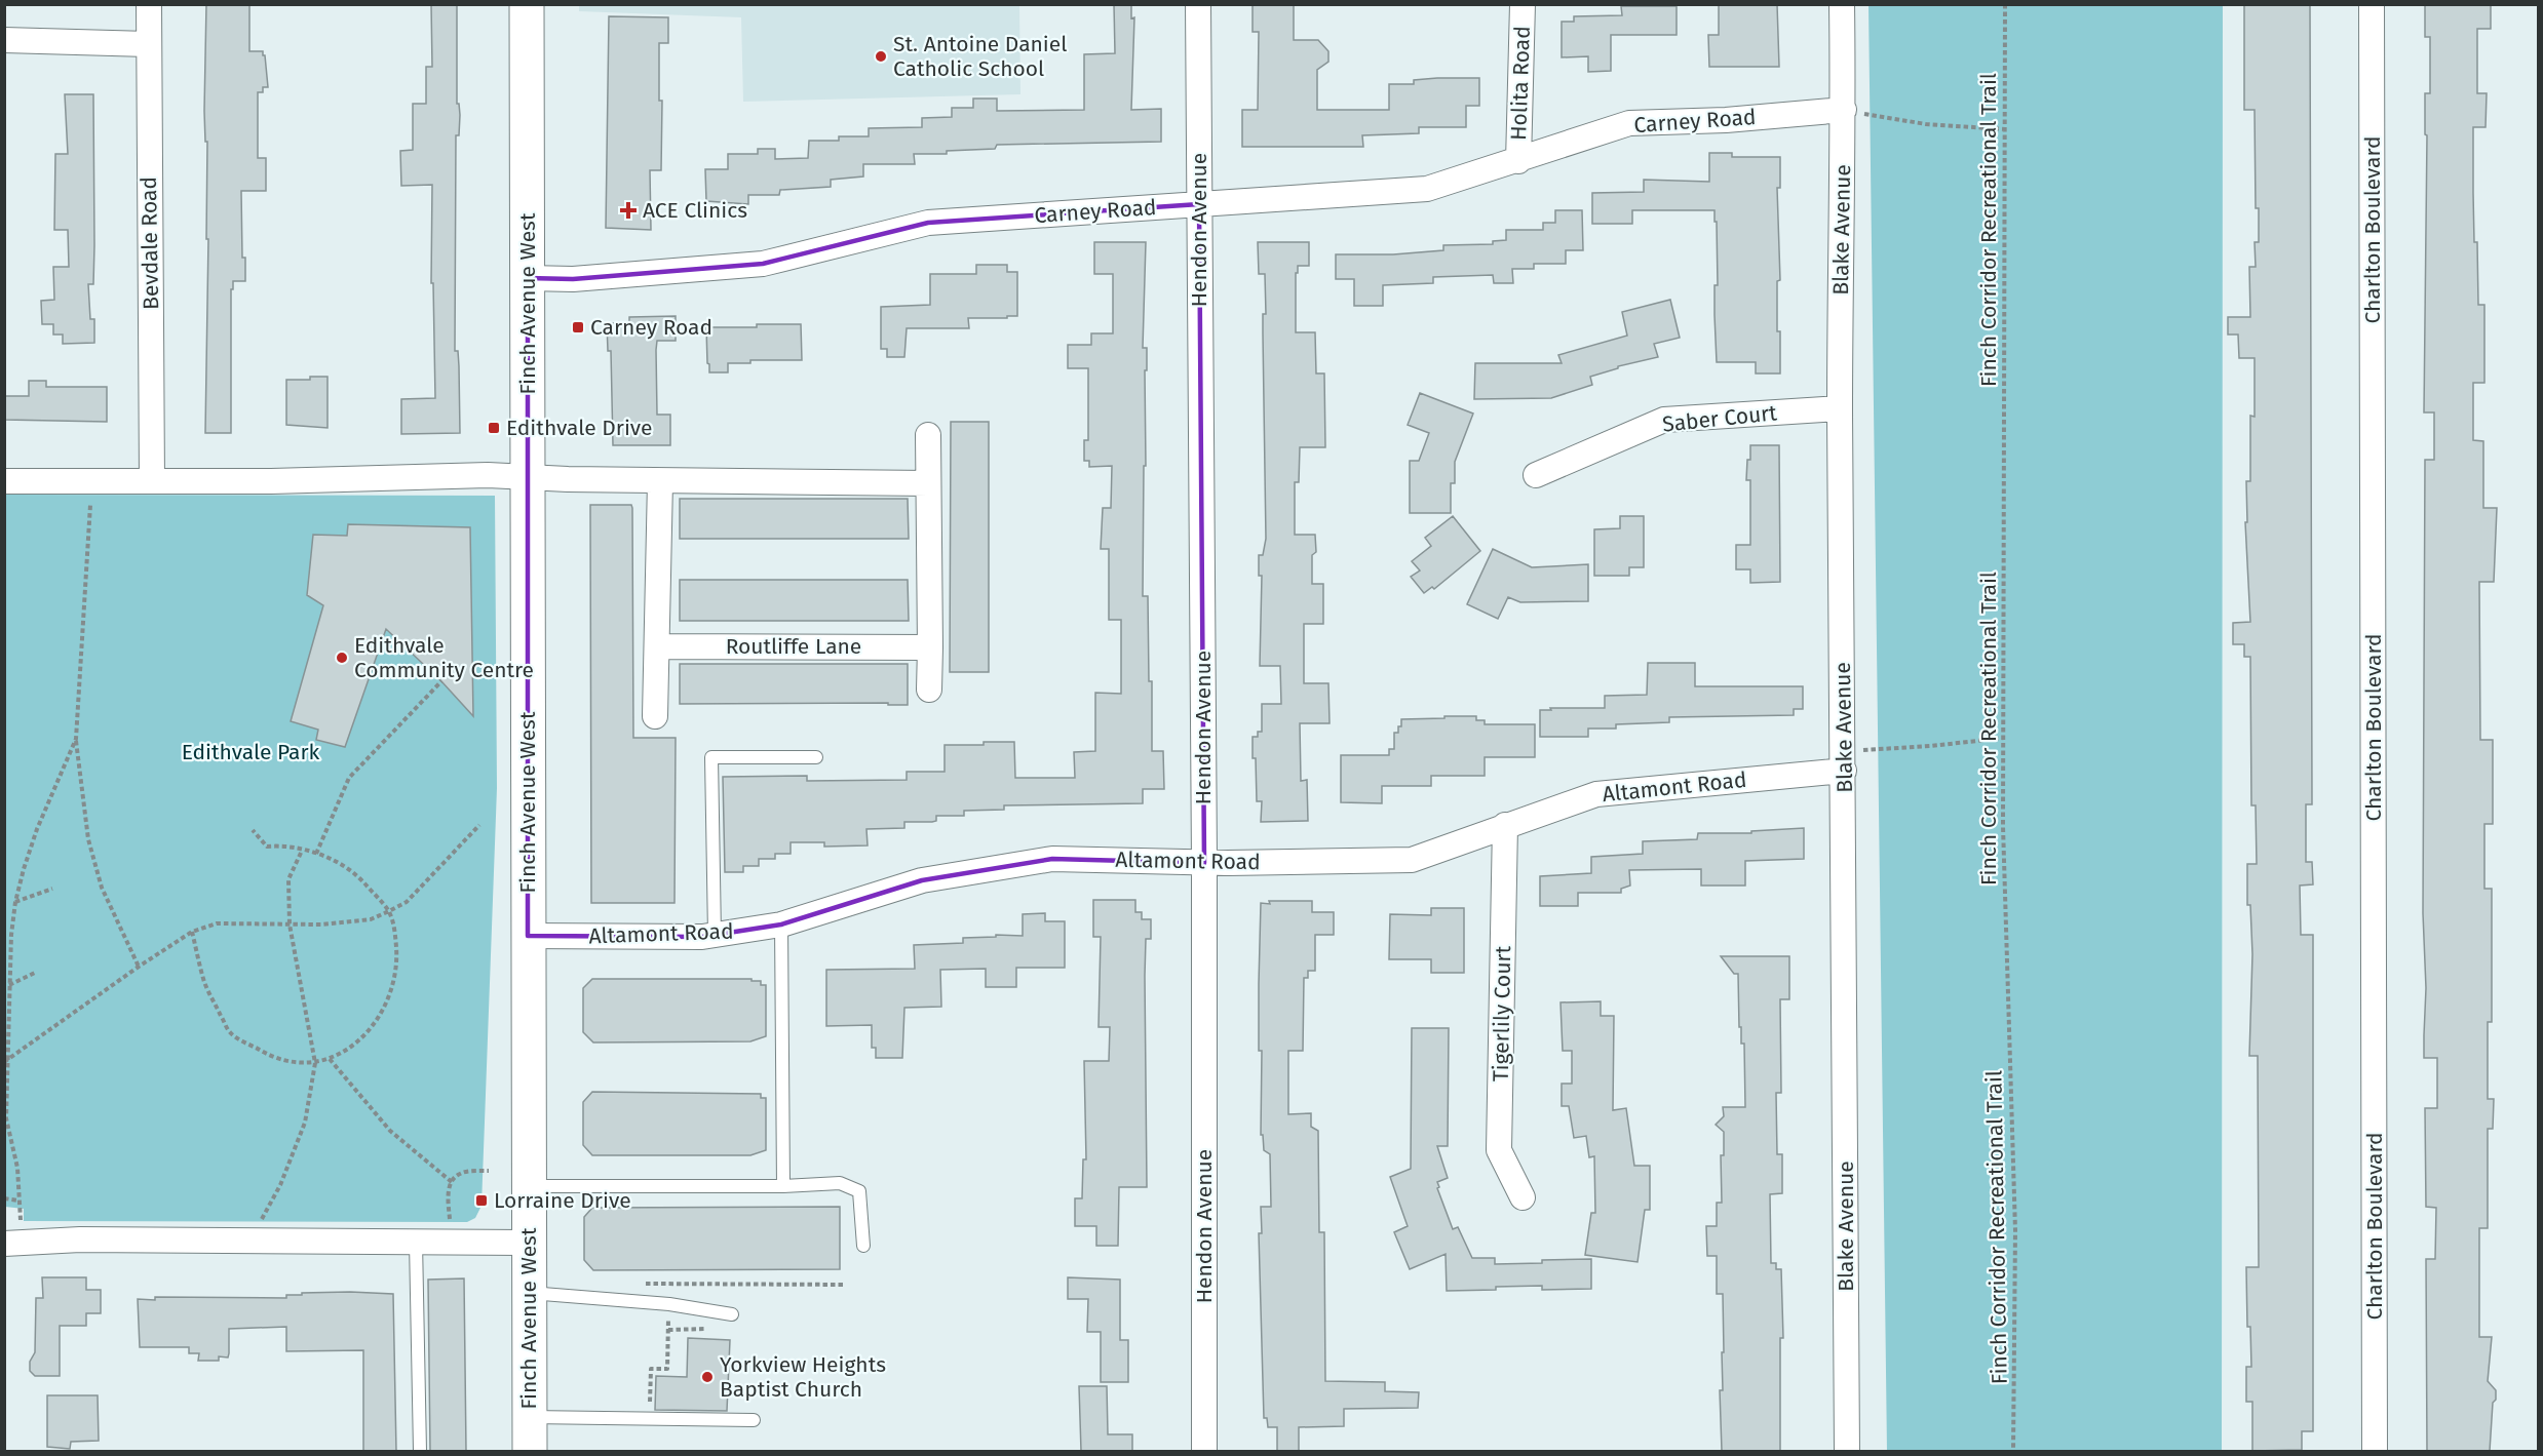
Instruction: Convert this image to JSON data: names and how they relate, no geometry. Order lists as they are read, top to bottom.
{
  "streets": {
    "main road": ["Finch Avenue West"],
    "street": [
      "Holita Road",
      "Carney Road",
      "Hendon Avenue",
      "Blake Avenue",
      "Charlton Boulevard",
      "Bevdale Road",
      "Saber Court",
      "Routliffe Lane",
      "Altamont Road",
      "Tigerlily Court"
    ],
    "path": ["Finch Corridor Recreational Trail"]
  },
  "crossings": [
    ["Holita Road", "Carney Road"],
    ["Carney Road", "Hendon Avenue"],
    ["Carney Road", "Blake Avenue"],
    ["Carney Road", "Finch Avenue West"],
    ["Hendon Avenue", "Altamont Road"],
    ["Blake Avenue", "Saber Court"],
    ["Blake Avenue", "Altamont Road"],
    ["Finch Avenue West", "Altamont Road"],
    ["Altamont Road", "Tigerlily Court"]
  ],
  "parks": ["Edithvale Park"],
  "places": {
    "other": ["St. Antoine Daniel Catholic School", "Edithvale Community Centre", "Yorkview Heights Baptist Church"],
    "health": ["ACE Clinics"],
    "transit": ["Carney Road", "Edithvale Drive", "Lorraine Drive"]
  }
}
